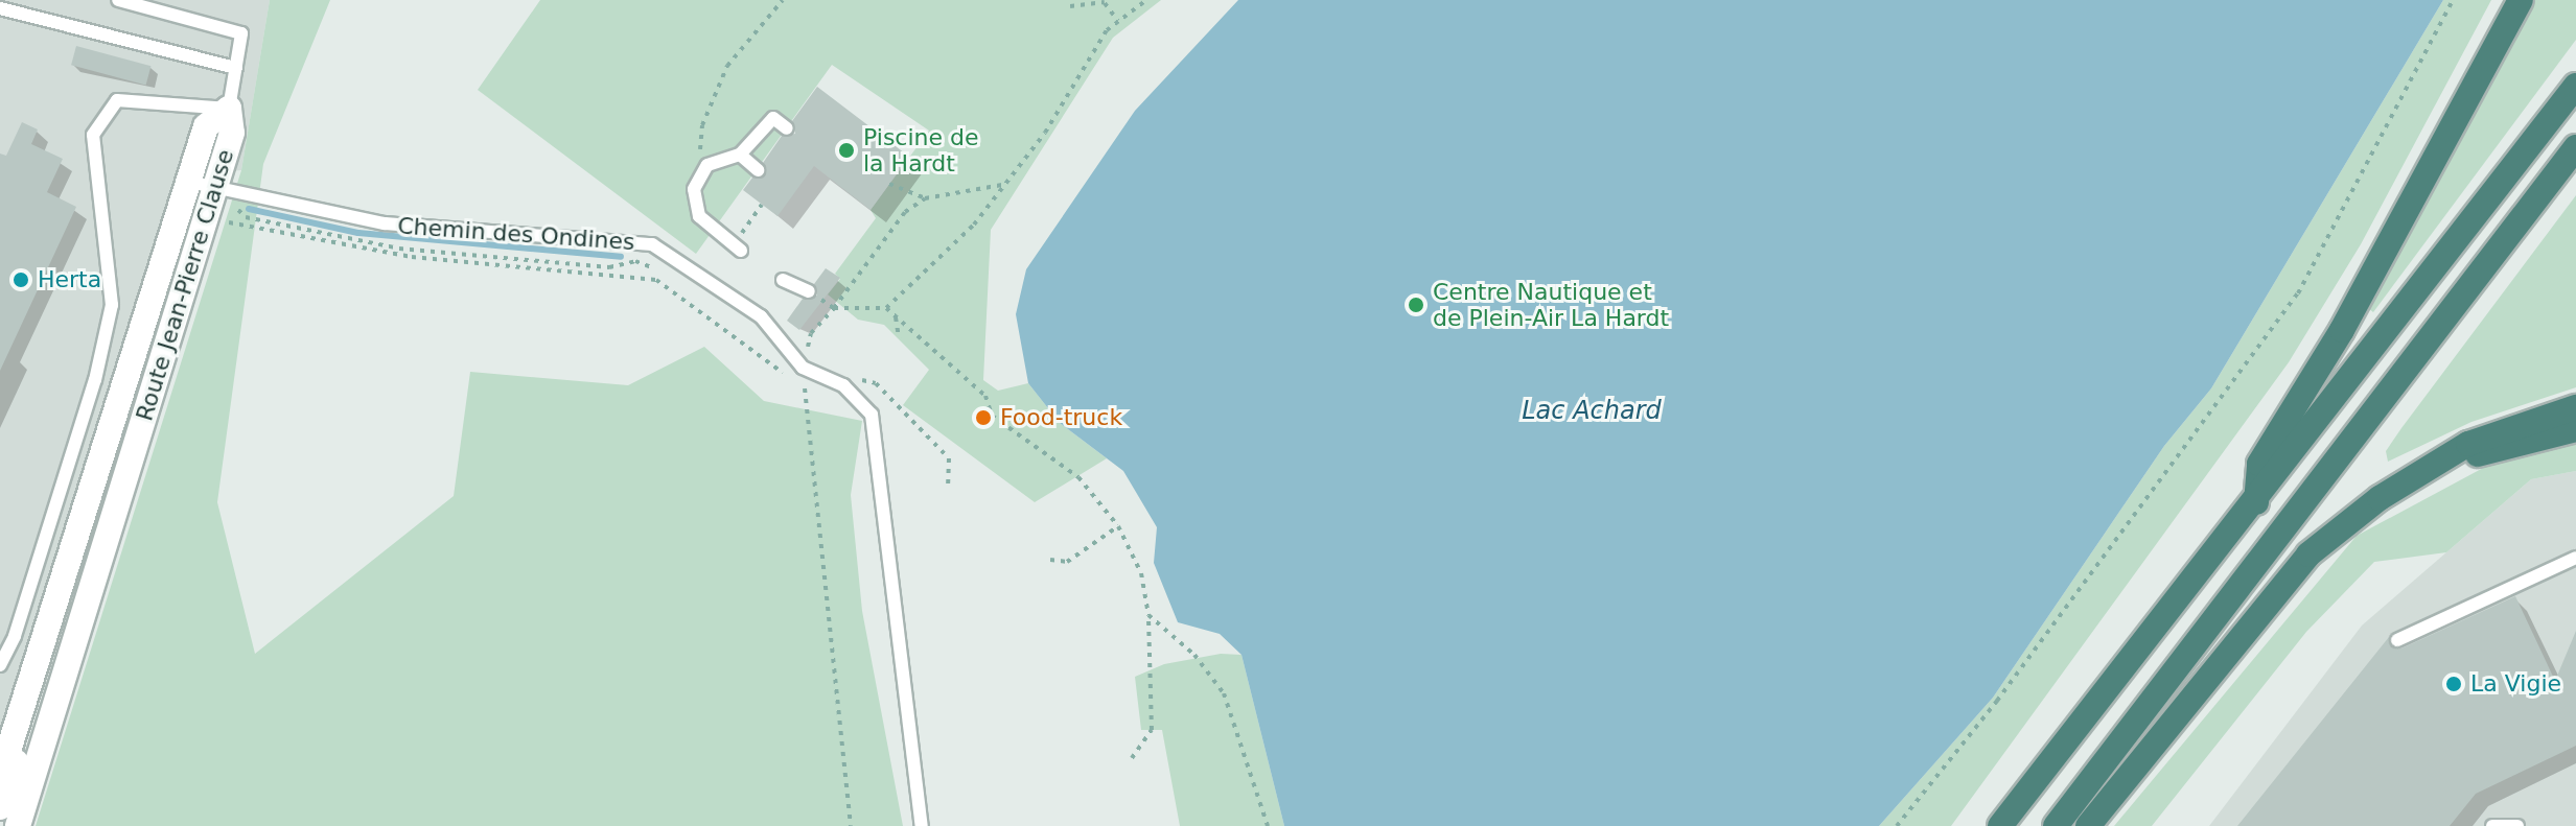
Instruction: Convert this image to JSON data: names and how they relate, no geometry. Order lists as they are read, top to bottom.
{
  "streets": {
    "street": ["Route Jean-Pierre Clause"],
    "lane": ["Chemin des Ondines"]
  },
  "crossings": [
    ["Chemin des Ondines", "Route Jean-Pierre Clause"]
  ],
  "water": ["Lac Achard"],
  "places": [
    "Piscine de la Hardt",
    "Herta",
    "Centre Nautique et de Plein-Air La Hardt",
    "Food-truck",
    "La Vigie"
  ]
}
